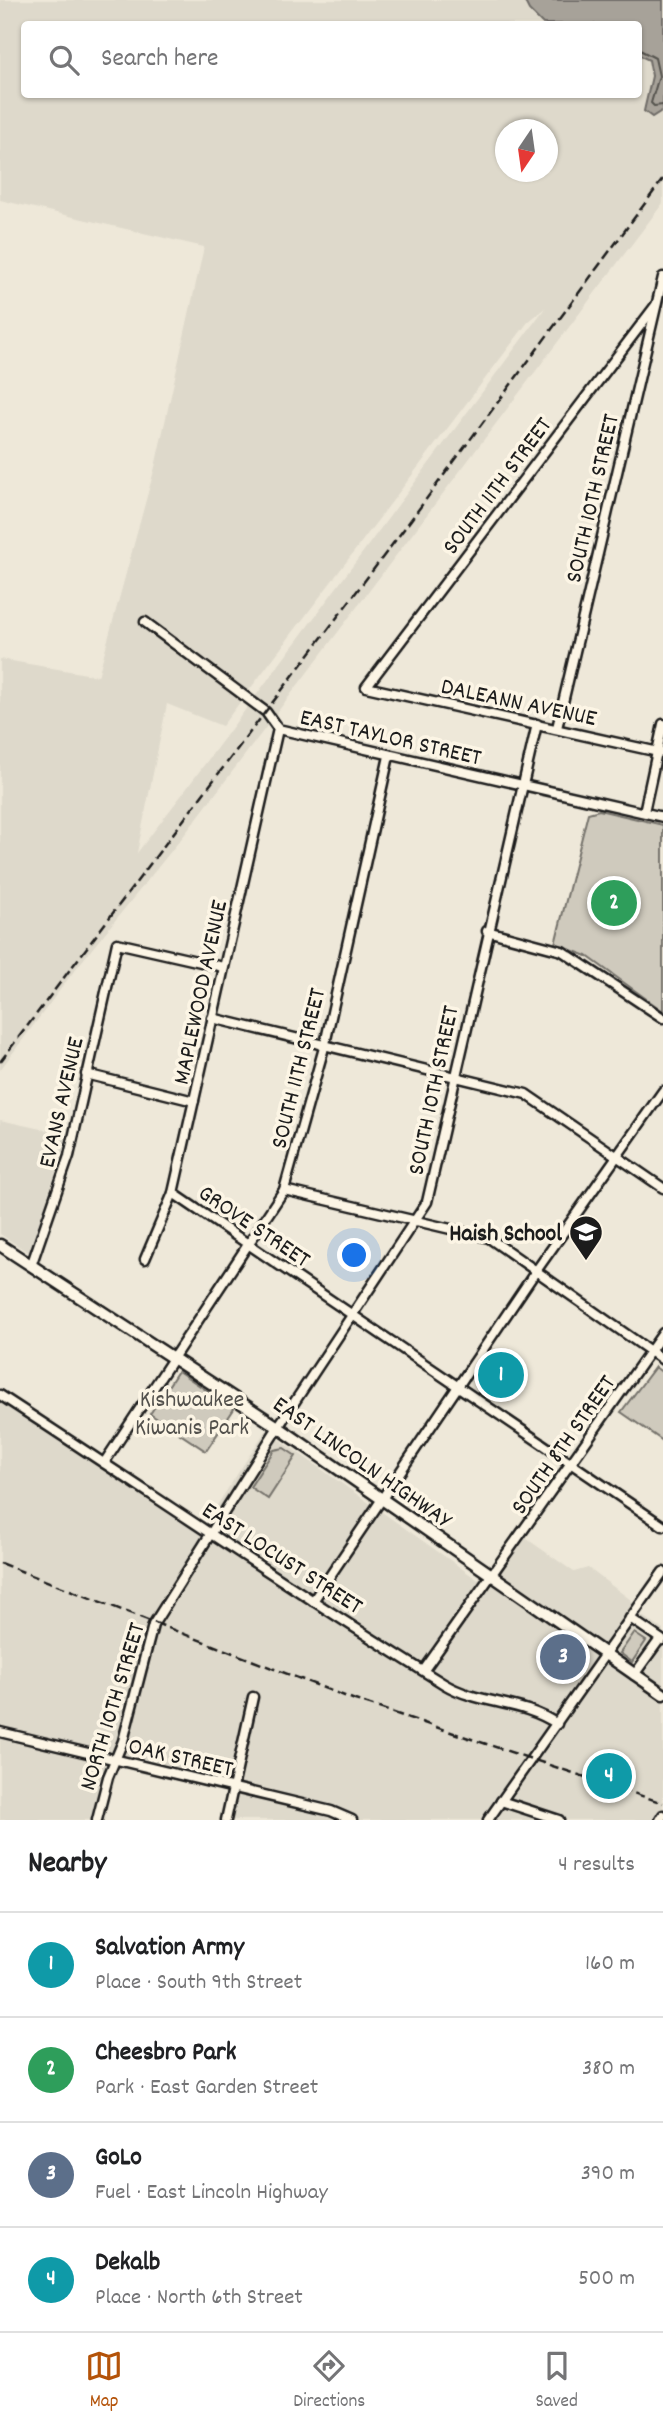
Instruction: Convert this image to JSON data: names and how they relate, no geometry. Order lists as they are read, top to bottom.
{
  "streets": {
    "main road": ["EAST LINCOLN HIGHWAY"],
    "street": [
      "SOUTH 11TH STREET",
      "SOUTH 10TH STREET",
      "DALEANN AVENUE",
      "EAST TAYLOR STREET",
      "MAPLEWOOD AVENUE",
      "EVANS AVENUE",
      "GROVE STREET",
      "SOUTH 8TH STREET",
      "EAST LOCUST STREET",
      "NORTH 10TH STREET",
      "OAK STREET"
    ]
  },
  "crossings": [
    ["SOUTH 11TH STREET", "SOUTH 10TH STREET"],
    ["SOUTH 11TH STREET", "DALEANN AVENUE"],
    ["SOUTH 11TH STREET", "EAST TAYLOR STREET"],
    ["SOUTH 11TH STREET", "GROVE STREET"],
    ["SOUTH 11TH STREET", "EAST LINCOLN HIGHWAY"],
    ["SOUTH 11TH STREET", "EAST LOCUST STREET"],
    ["SOUTH 10TH STREET", "DALEANN AVENUE"],
    ["SOUTH 10TH STREET", "EAST TAYLOR STREET"],
    ["SOUTH 10TH STREET", "GROVE STREET"],
    ["SOUTH 10TH STREET", "EAST LINCOLN HIGHWAY"],
    ["SOUTH 10TH STREET", "NORTH 10TH STREET"],
    ["EAST TAYLOR STREET", "MAPLEWOOD AVENUE"],
    ["MAPLEWOOD AVENUE", "EVANS AVENUE"],
    ["MAPLEWOOD AVENUE", "GROVE STREET"],
    ["EVANS AVENUE", "EAST LINCOLN HIGHWAY"],
    ["GROVE STREET", "SOUTH 8TH STREET"],
    ["SOUTH 8TH STREET", "EAST LINCOLN HIGHWAY"],
    ["SOUTH 8TH STREET", "EAST LOCUST STREET"],
    ["EAST LINCOLN HIGHWAY", "NORTH 10TH STREET"],
    ["EAST LOCUST STREET", "NORTH 10TH STREET"],
    ["NORTH 10TH STREET", "OAK STREET"]
  ],
  "parks": ["Kishwaukee Kiwanis Park"],
  "places": {
    "school or university": ["Haish School"]
  },
  "north": "bottom",
  "page": {
    "search": "Search here",
    "pins": [
      "2",
      "1",
      "3",
      "4"
    ],
    "heading": ["Nearby", "4 results"],
    "list": [
      {
        "mark": "1",
        "name": "Salvation Army",
        "note": "Place · South 9th Street",
        "value": "160 m"
      },
      {
        "mark": "2",
        "name": "Cheesbro Park",
        "note": "Park · East Garden Street",
        "value": "380 m"
      },
      {
        "mark": "3",
        "name": "GoLo",
        "note": "Fuel · East Lincoln Highway",
        "value": "390 m"
      },
      {
        "mark": "4",
        "name": "Dekalb",
        "note": "Place · North 6th Street",
        "value": "500 m"
      }
    ],
    "nav": ["Map", "Directions", "Saved"]
  }
}
